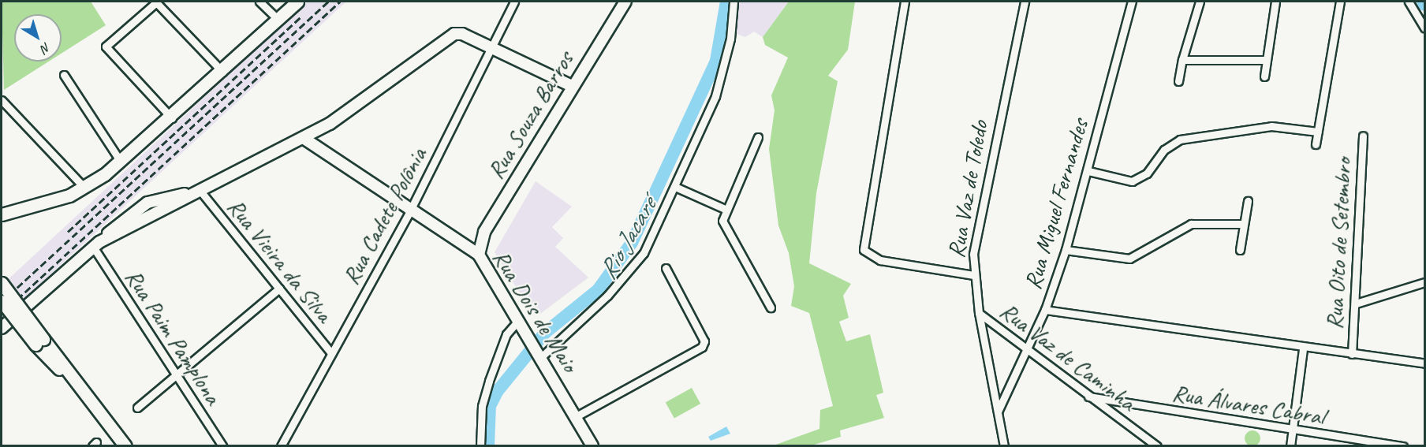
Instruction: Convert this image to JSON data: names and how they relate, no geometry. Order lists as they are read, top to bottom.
{
  "streets": {
    "main road": ["Rua Souza Barros", "Rua Dois de Maio"],
    "street": [
      "Rua Vaz de Toledo",
      "Rua Miguel Fernandes",
      "Rua Cadete Polônia",
      "Rua Oito de Setembro",
      "Rua Vieira da Silva",
      "Rua Paim Pamplona",
      "Rua Vaz de Caminha",
      "Rua Álvares Cabral"
    ]
  },
  "crossings": [
    ["Rua Souza Barros", "Rua Dois de Maio"],
    ["Rua Vaz de Toledo", "Rua Miguel Fernandes"],
    ["Rua Vaz de Toledo", "Rua Vaz de Caminha"],
    ["Rua Miguel Fernandes", "Rua Vaz de Caminha"],
    ["Rua Cadete Polônia", "Rua Vieira da Silva"],
    ["Rua Cadete Polônia", "Rua Dois de Maio"],
    ["Rua Vaz de Caminha", "Rua Álvares Cabral"]
  ],
  "water": ["Rio Jacaré"],
  "north": "bottom right"
}
